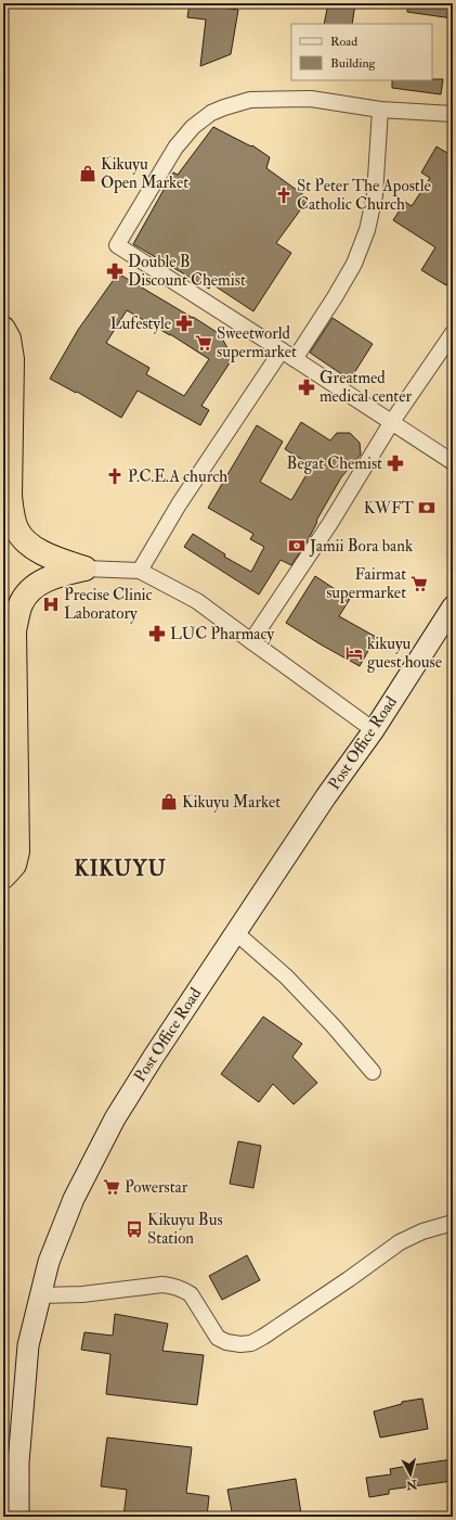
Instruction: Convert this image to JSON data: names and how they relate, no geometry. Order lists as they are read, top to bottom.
{
  "streets": {
    "street": ["Post Office Road"]
  },
  "districts": ["KIKUYU"],
  "places": {
    "shop": ["Kikuyu Open Market", "Kikuyu Market"],
    "church": ["St Peter The Apostle Catholic Church", "P.C.E.A church"],
    "pharmacy": [
      "Double B Discount Chemist",
      "Lufestyle",
      "Greatmed medical center",
      "Begat Chemist",
      "LUC Pharmacy"
    ],
    "supermarket": ["Sweetworld supermarket", "Fairmat supermarket", "Powerstar"],
    "bank": ["KWFT", "Jamii Bora bank"],
    "hospital": ["Precise Clinic Laboratory"],
    "hotel": ["kikuyu guest house"],
    "bus stop": ["Kikuyu Bus Station"]
  },
  "legend": ["Road", "Building"],
  "north": "bottom"
}
